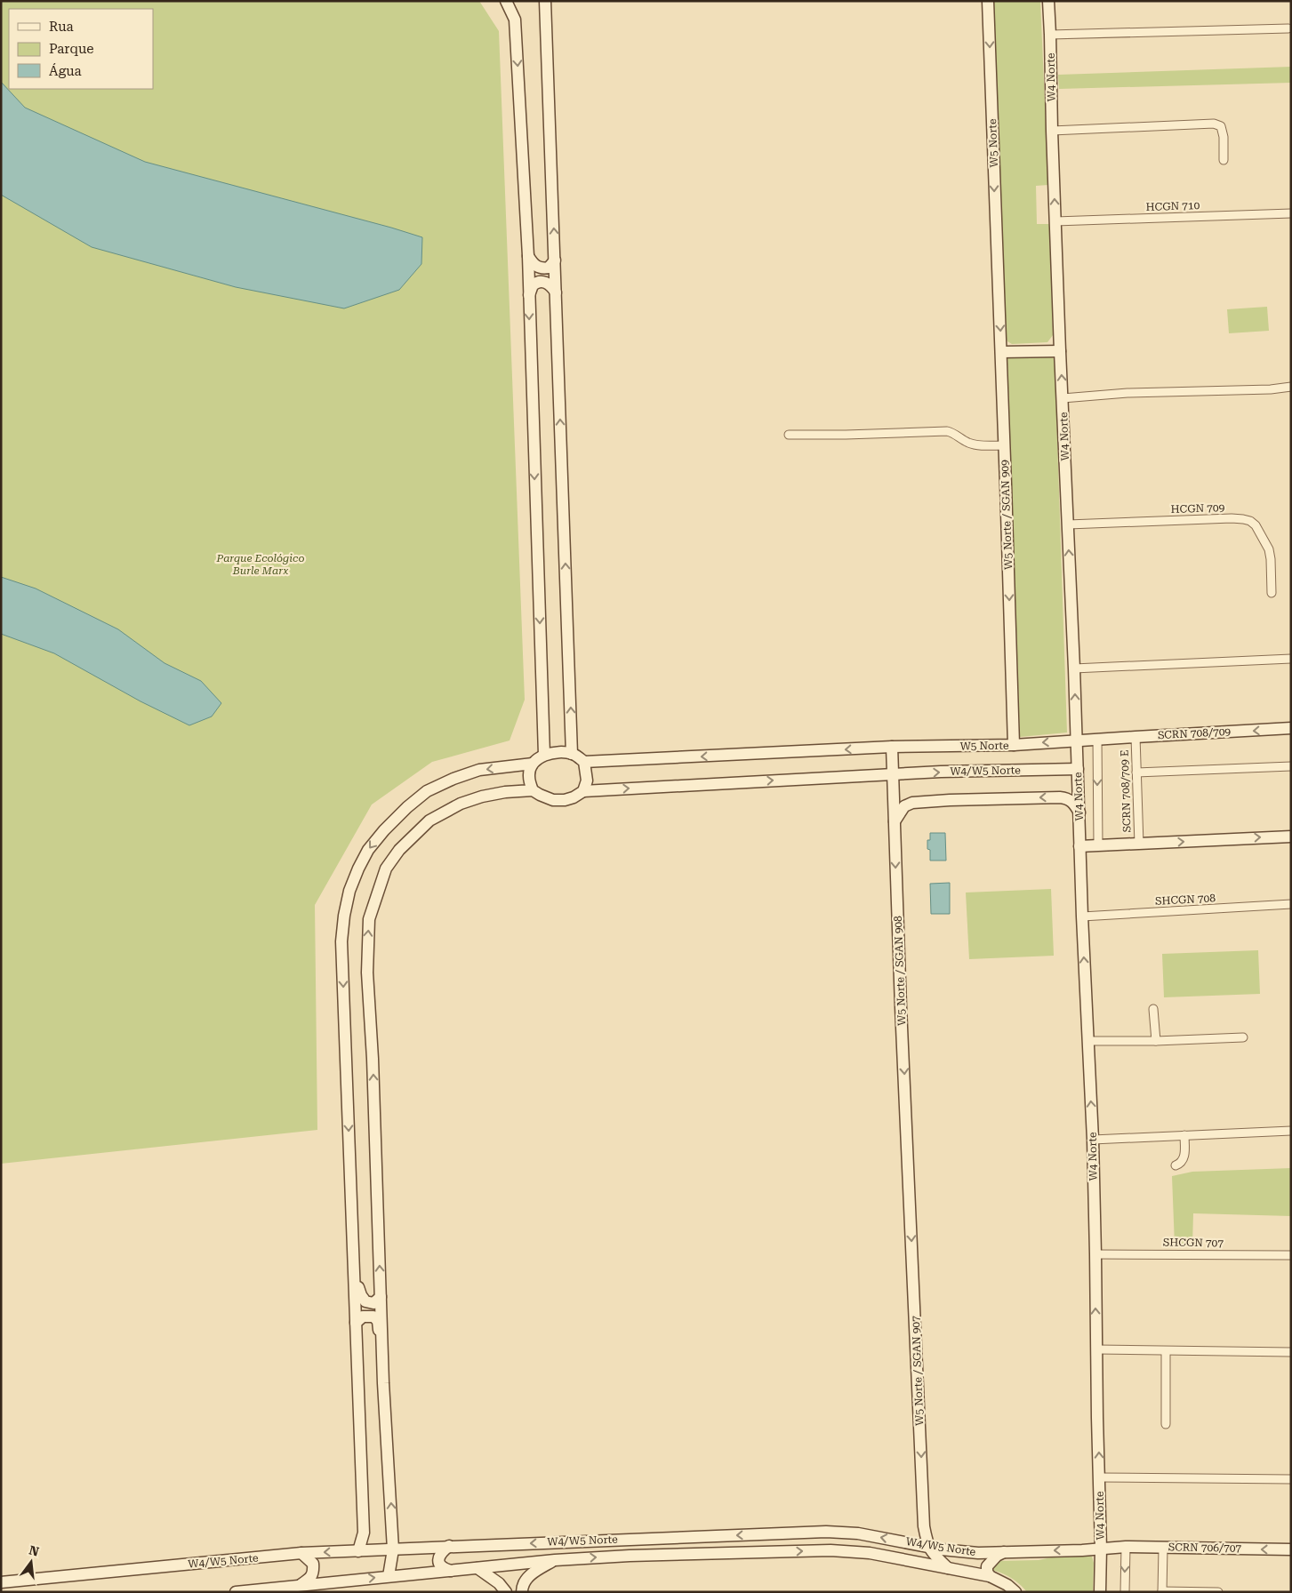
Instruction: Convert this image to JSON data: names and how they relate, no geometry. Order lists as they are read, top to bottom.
{
  "streets": {
    "main road": [
      "W4 Norte",
      "W5 Norte",
      "W5 Norte / SGAN 909",
      "SCRN 708/709",
      "W4/W5 Norte",
      "W5 Norte / SGAN 908",
      "W5 Norte / SGAN 907",
      "SCRN 706/707"
    ],
    "street": [
      "HCGN 710",
      "HCGN 709",
      "SCRN 708/709 E",
      "SHCGN 708",
      "SHCGN 707"
    ]
  },
  "crossings": [
    ["W4 Norte", "W5 Norte"],
    ["W4 Norte", "HCGN 710"],
    ["W4 Norte", "HCGN 709"],
    ["W4 Norte", "SCRN 708/709"],
    ["W4 Norte", "W4/W5 Norte"],
    ["W4 Norte", "SHCGN 708"],
    ["W4 Norte", "SHCGN 707"],
    ["W5 Norte", "W5 Norte / SGAN 909"],
    ["W5 Norte", "SCRN 708/709"],
    ["W5 Norte", "W4/W5 Norte"],
    ["W5 Norte", "W5 Norte / SGAN 908"],
    ["SCRN 708/709", "SCRN 708/709 E"],
    ["W4/W5 Norte", "W5 Norte / SGAN 908"],
    ["W4/W5 Norte", "W5 Norte / SGAN 907"],
    ["W4/W5 Norte", "SCRN 706/707"],
    ["W5 Norte / SGAN 908", "W5 Norte / SGAN 907"]
  ],
  "one_way": [
    "W4 Norte",
    "W5 Norte / SGAN 909",
    "SCRN 708/709",
    "W5 Norte / SGAN 908",
    "W5 Norte / SGAN 907",
    "SCRN 706/707"
  ],
  "parks": ["Parque Ecológico Burle Marx"],
  "legend": ["Rua", "Parque", "Água"],
  "north": "top"
}
